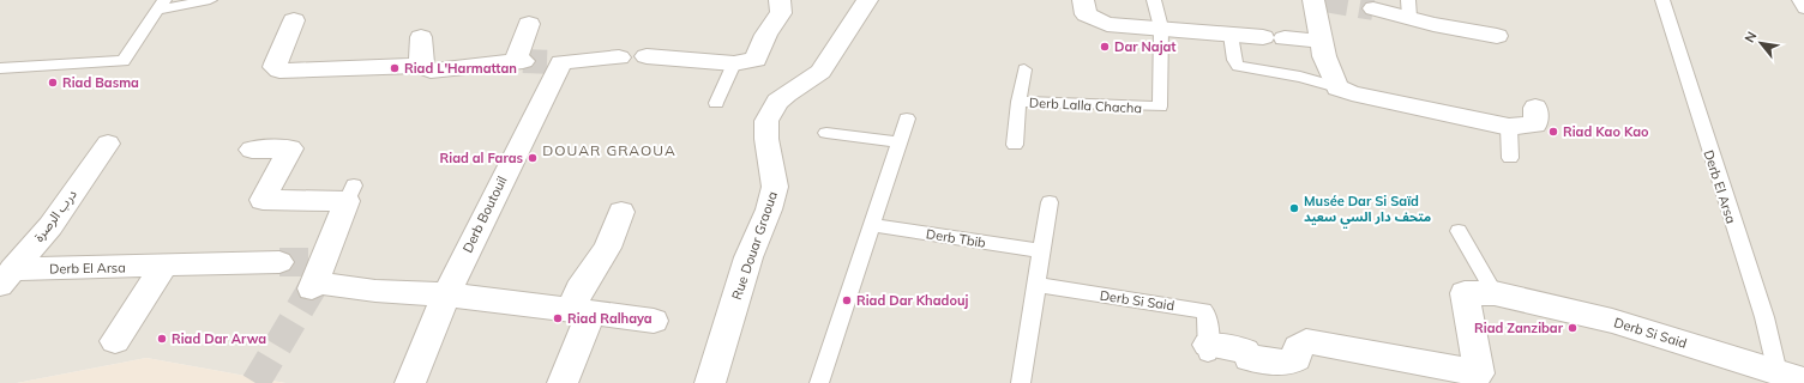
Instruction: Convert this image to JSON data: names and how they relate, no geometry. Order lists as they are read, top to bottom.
{
  "streets": {
    "street": [
      "Derb El Arsa",
      "Derb Boutouil",
      "درب الرصرة",
      "Rue Douar Graoua",
      "Derb Si Said"
    ],
    "lane": ["Derb Lalla Chacha", "Derb Tbib"]
  },
  "crossings": [
    ["Derb El Arsa", "درب الرصرة"],
    ["Derb El Arsa", "Derb Si Said"]
  ],
  "districts": ["DOUAR GRAOUA"],
  "places": [
    "Dar Najat",
    "Riad L'Harmattan",
    "Riad Basma",
    "Riad Kao Kao",
    "Riad al Faras",
    "Musée Dar Si Saïd متحف دار السي سعيد",
    "Riad Dar Khadouj",
    "Riad Ralhaya",
    "Riad Zanzibar",
    "Riad Dar Arwa"
  ],
  "north": "top left"
}
